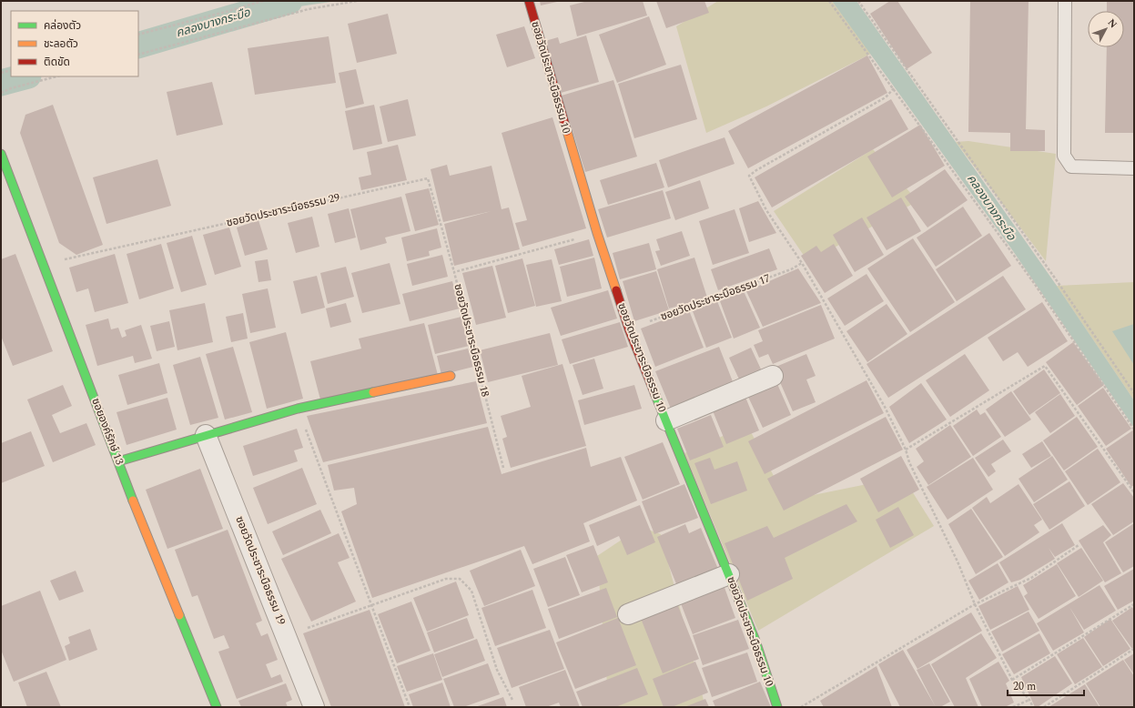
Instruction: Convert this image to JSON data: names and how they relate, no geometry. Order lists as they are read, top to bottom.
{
  "streets": {
    "street": ["ซอยวัดประชาระบือธรรม 10", "ซอยองค์รักษ์ 13", "ซอยวัดประชาระบือธรรม 19"],
    "path": ["ซอยวัดประชาระบือธรรม 29", "ซอยวัดประชาระบือธรรม 17", "ซอยวัดประชาระบือธรรม 18"]
  },
  "crossings": [
    ["ซอยวัดประชาระบือธรรม 10", "ซอยวัดประชาระบือธรรม 17"],
    ["ซอยวัดประชาระบือธรรม 10", "ซอยวัดประชาระบือธรรม 18"],
    ["ซอยวัดประชาระบือธรรม 29", "ซอยวัดประชาระบือธรรม 18"],
    ["ซอยวัดประชาระบือธรรม 29", "ซอยองค์รักษ์ 13"]
  ],
  "water": ["คลองบางกระบือ"],
  "legend": ["คล่องตัว", "ชะลอตัว", "ติดขัด"],
  "scale_bar": "20 m",
  "north": "top right"
}
